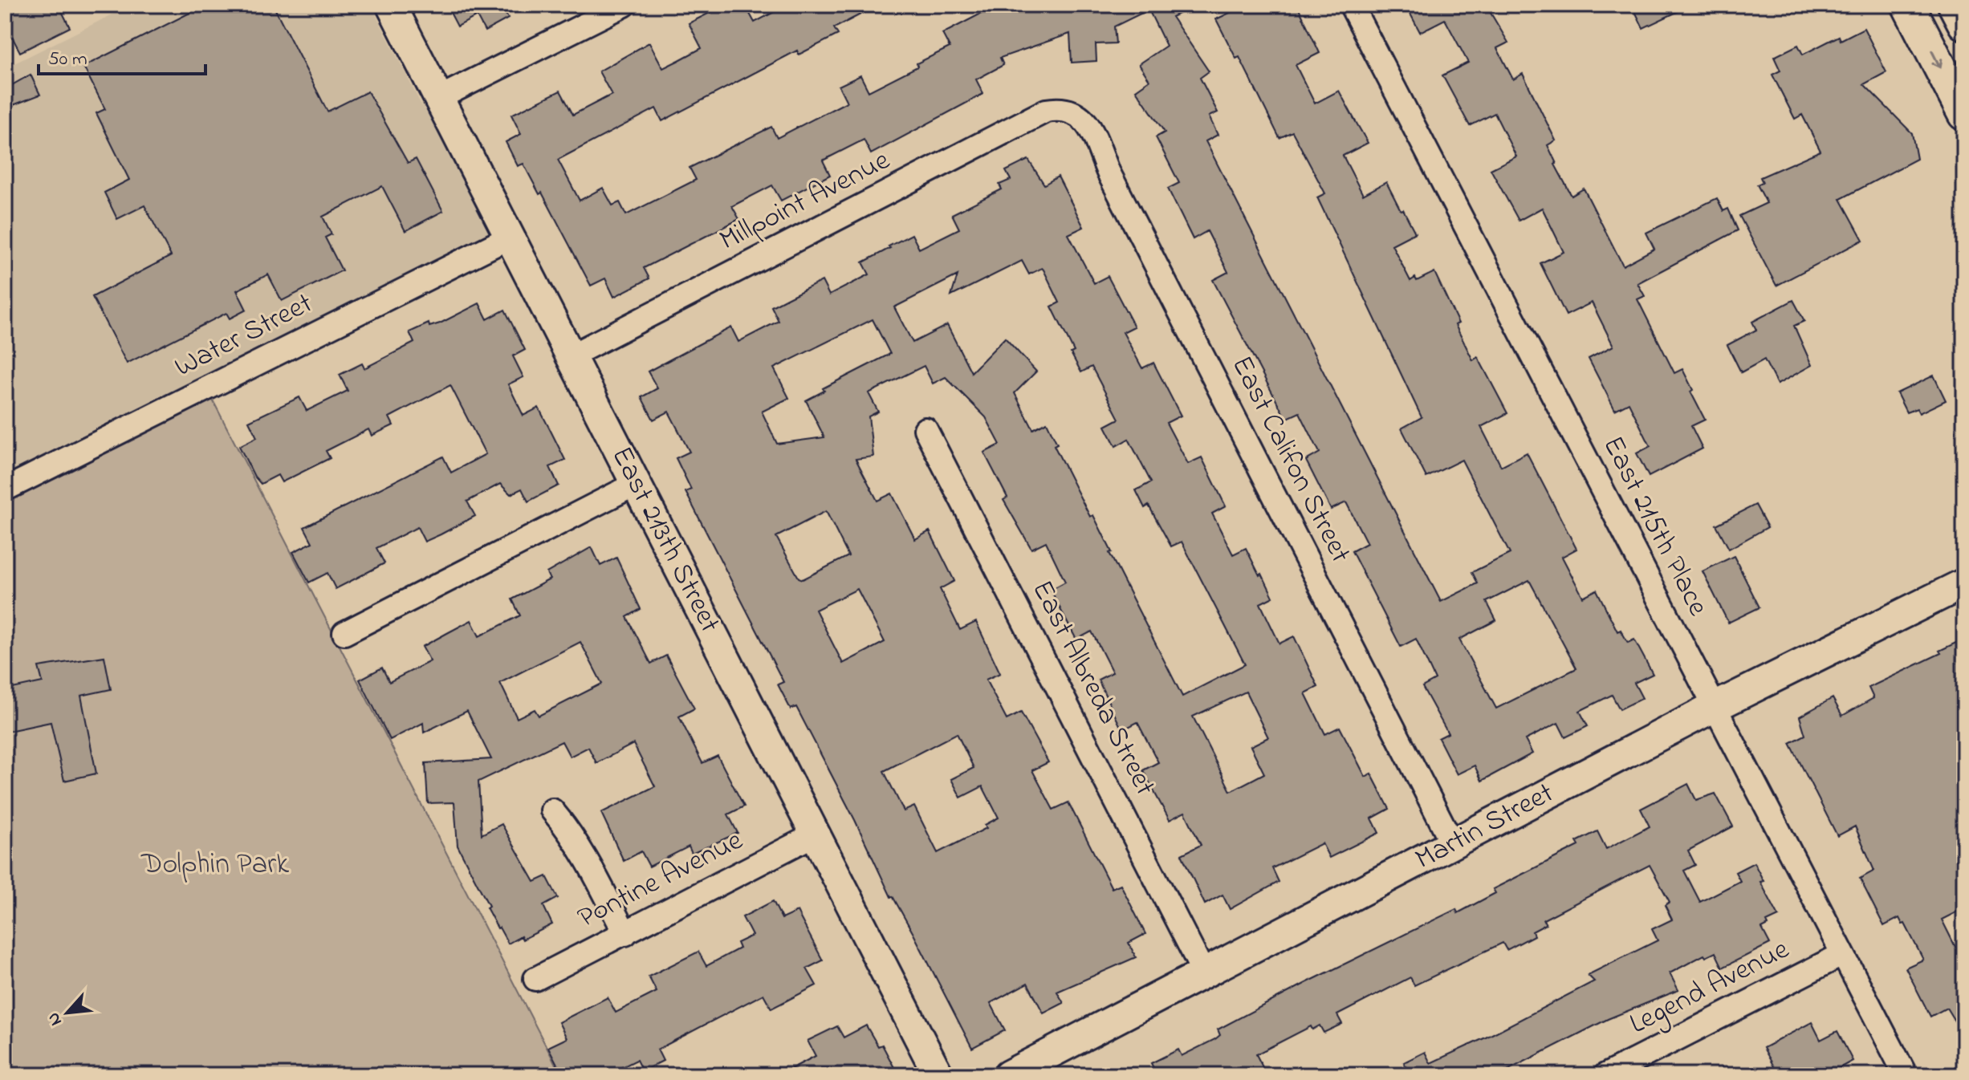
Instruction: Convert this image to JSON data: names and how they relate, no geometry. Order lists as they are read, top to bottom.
{
  "streets": {
    "street": [
      "Millpoint Avenue",
      "Water Street",
      "East Califon Street",
      "East 215th Place",
      "East 213th Street",
      "East Albreda Street",
      "Martin Street",
      "Pontine Avenue",
      "Legend Avenue"
    ]
  },
  "crossings": [
    ["Millpoint Avenue", "East Califon Street"],
    ["Millpoint Avenue", "East 213th Street"],
    ["Water Street", "East 213th Street"],
    ["East Califon Street", "Martin Street"],
    ["East 215th Place", "Martin Street"],
    ["East 215th Place", "Legend Avenue"],
    ["East 213th Street", "Pontine Avenue"],
    ["East Albreda Street", "Martin Street"]
  ],
  "parks": ["Dolphin Park"],
  "scale_bar": "50 m",
  "north": "bottom left"
}
